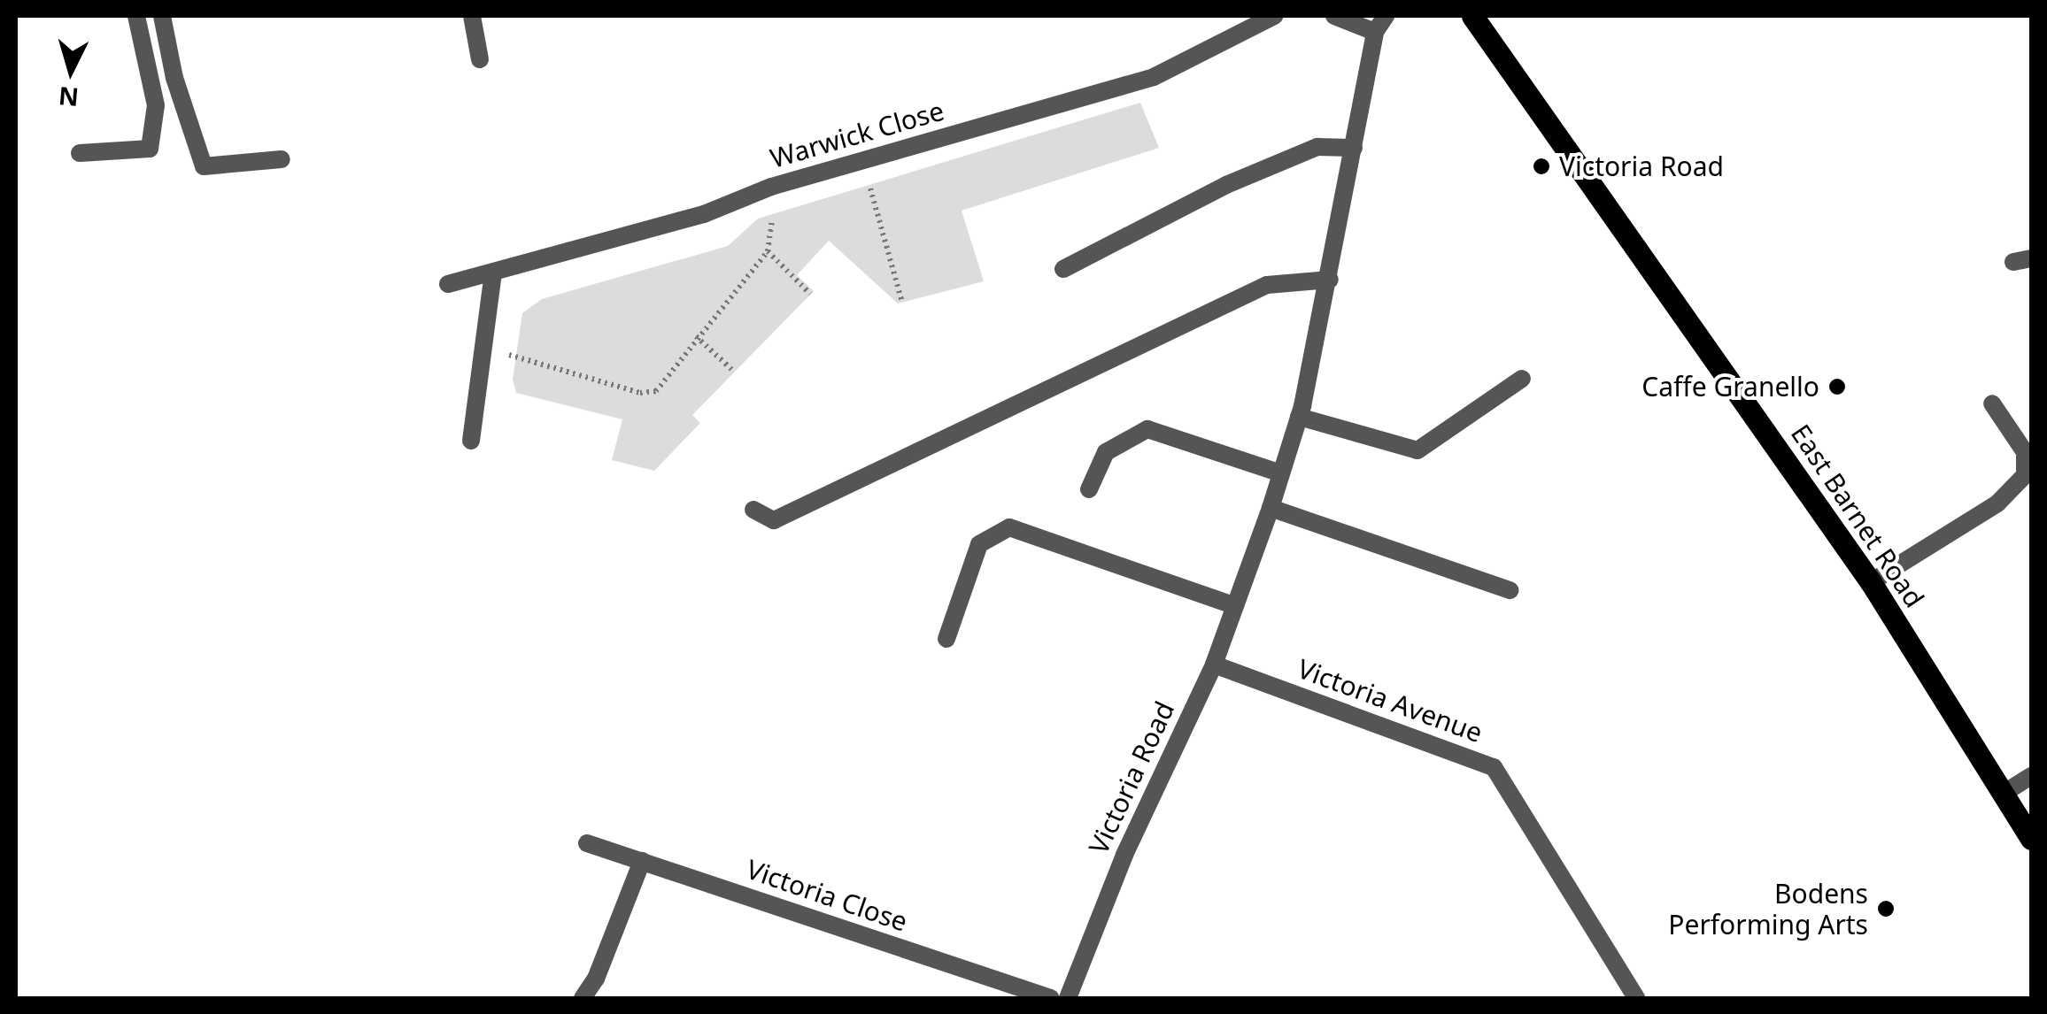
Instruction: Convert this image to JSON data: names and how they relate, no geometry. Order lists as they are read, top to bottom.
{
  "streets": {
    "main road": ["East Barnet Road"],
    "street": [
      "Warwick Close",
      "Victoria Avenue",
      "Victoria Road",
      "Victoria Close"
    ]
  },
  "crossings": [
    ["Victoria Avenue", "Victoria Road"]
  ],
  "places": ["Victoria Road", "Caffe Granello", "Bodens Performing Arts"],
  "north": "bottom"
}
